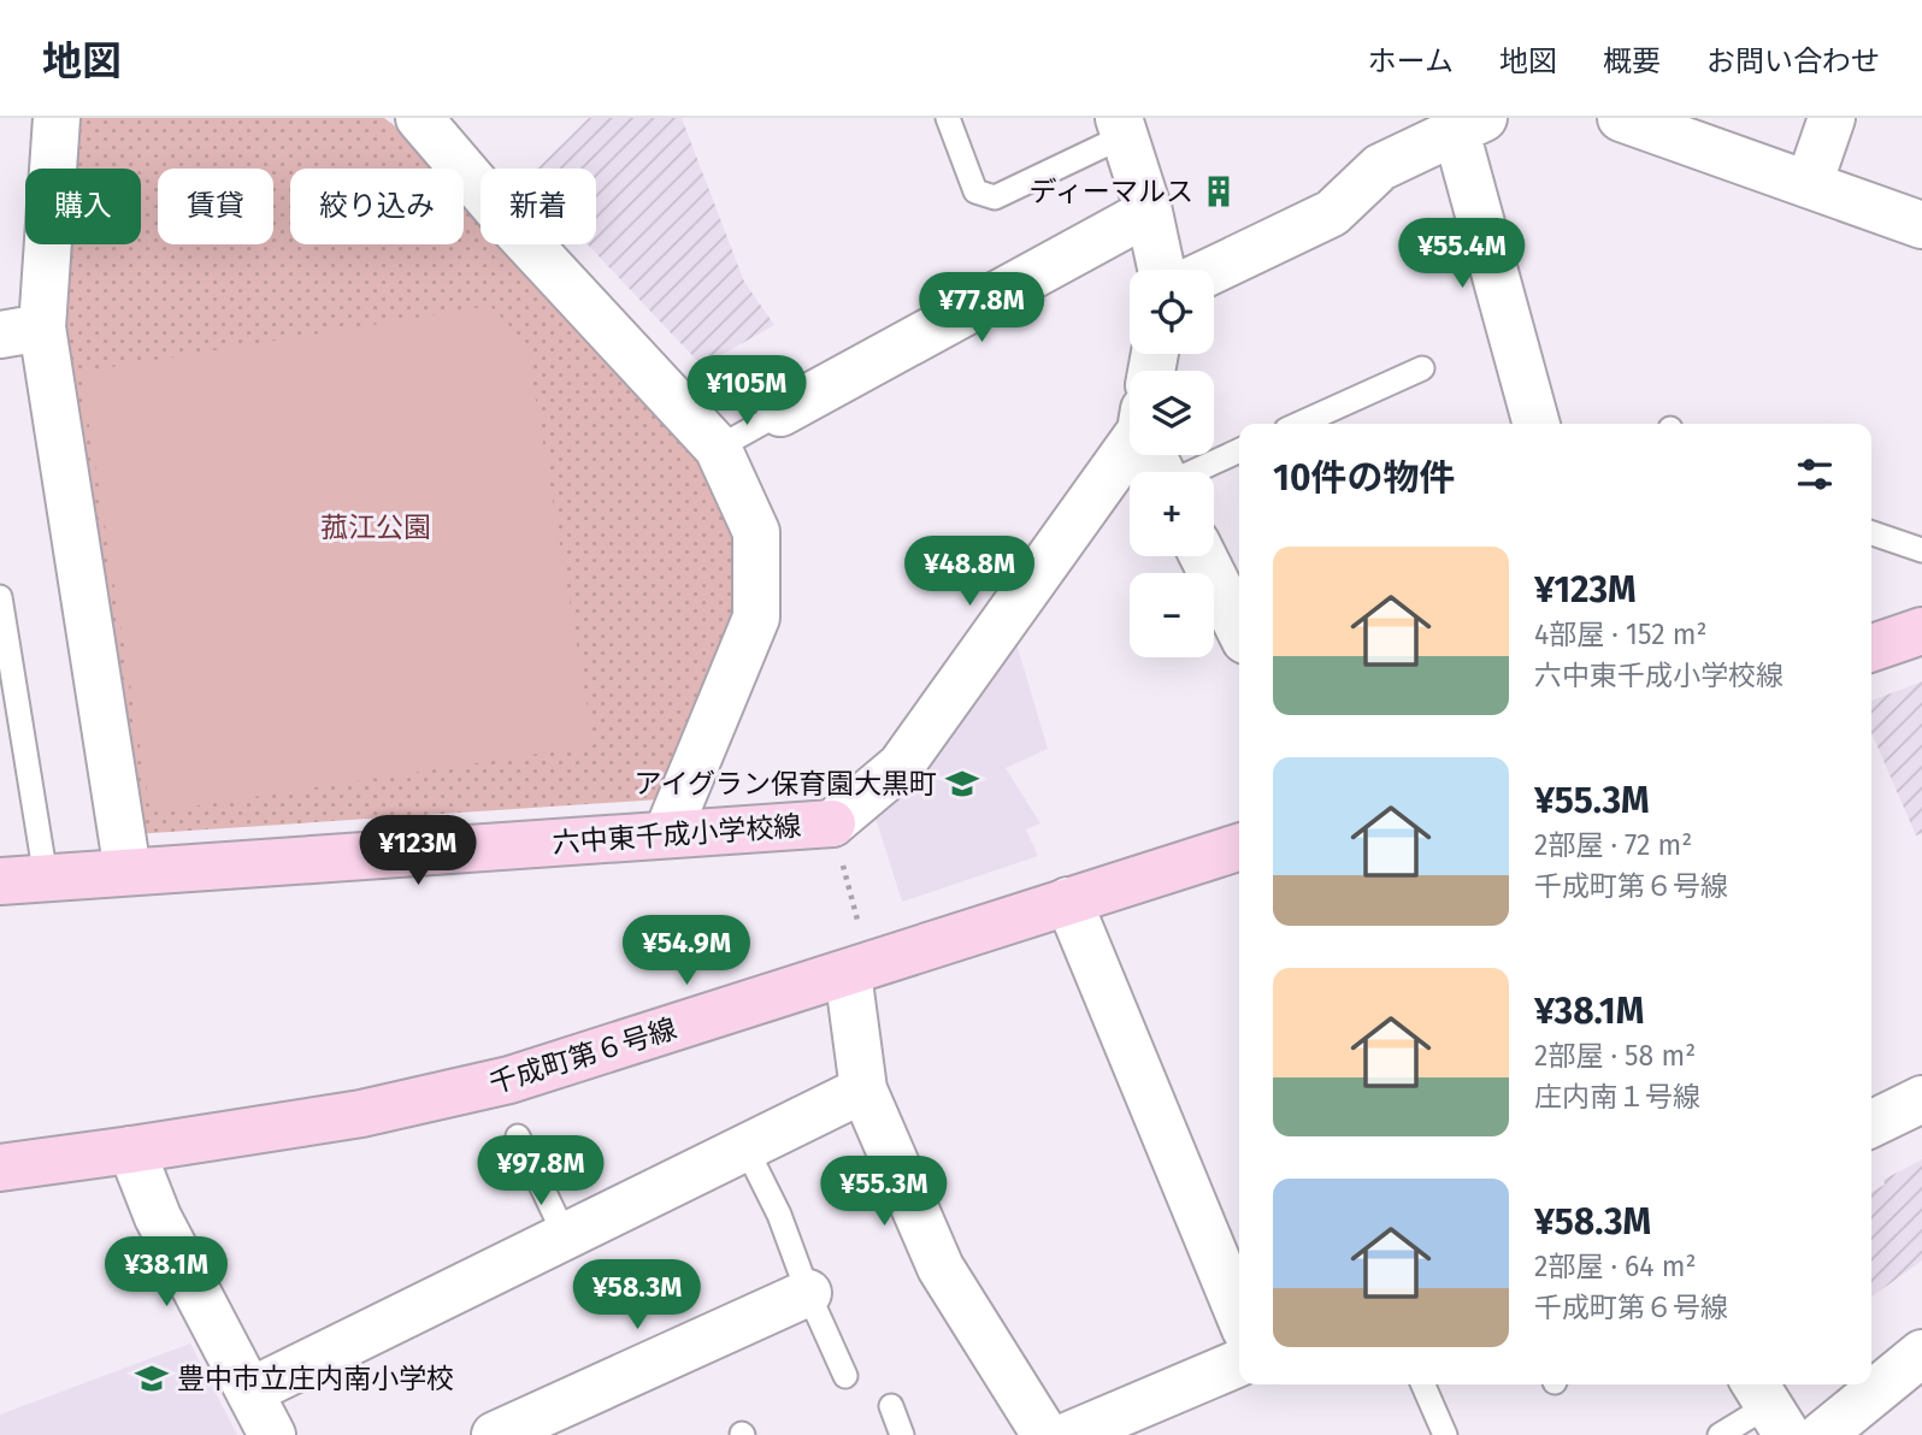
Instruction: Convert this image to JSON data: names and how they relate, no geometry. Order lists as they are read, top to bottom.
{
  "streets": {
    "street": ["六中東千成小学校線", "千成町第６号線"]
  },
  "parks": ["菰江公園"],
  "places": {
    "building": ["ディーマルス"],
    "school or university": ["アイグラン保育園大黒町", "豊中市立庄内南小学校"]
  },
  "page": {
    "header": "地図",
    "nav": [
      "ホーム",
      "地図",
      "概要",
      "お問い合わせ"
    ],
    "chip": [
      "購入",
      "賃貸",
      "絞り込み",
      "新着"
    ],
    "price": [
      "¥55.4M",
      "¥77.8M",
      "¥105M",
      "¥48.8M",
      "¥123M",
      "¥54.9M",
      "¥97.8M",
      "¥55.3M",
      "¥38.1M",
      "¥58.3M"
    ],
    "map_buttons": ["+", "−"],
    "heading": "10件の物件",
    "list": [
      {
        "name": "¥123M",
        "note": "4部屋 · 152 m² · 六中東千成小学校線"
      },
      {
        "name": "¥55.3M",
        "note": "2部屋 · 72 m² · 千成町第６号線"
      },
      {
        "name": "¥38.1M",
        "note": "2部屋 · 58 m² · 庄内南１号線"
      },
      {
        "name": "¥58.3M",
        "note": "2部屋 · 64 m² · 千成町第６号線"
      }
    ]
  }
}
